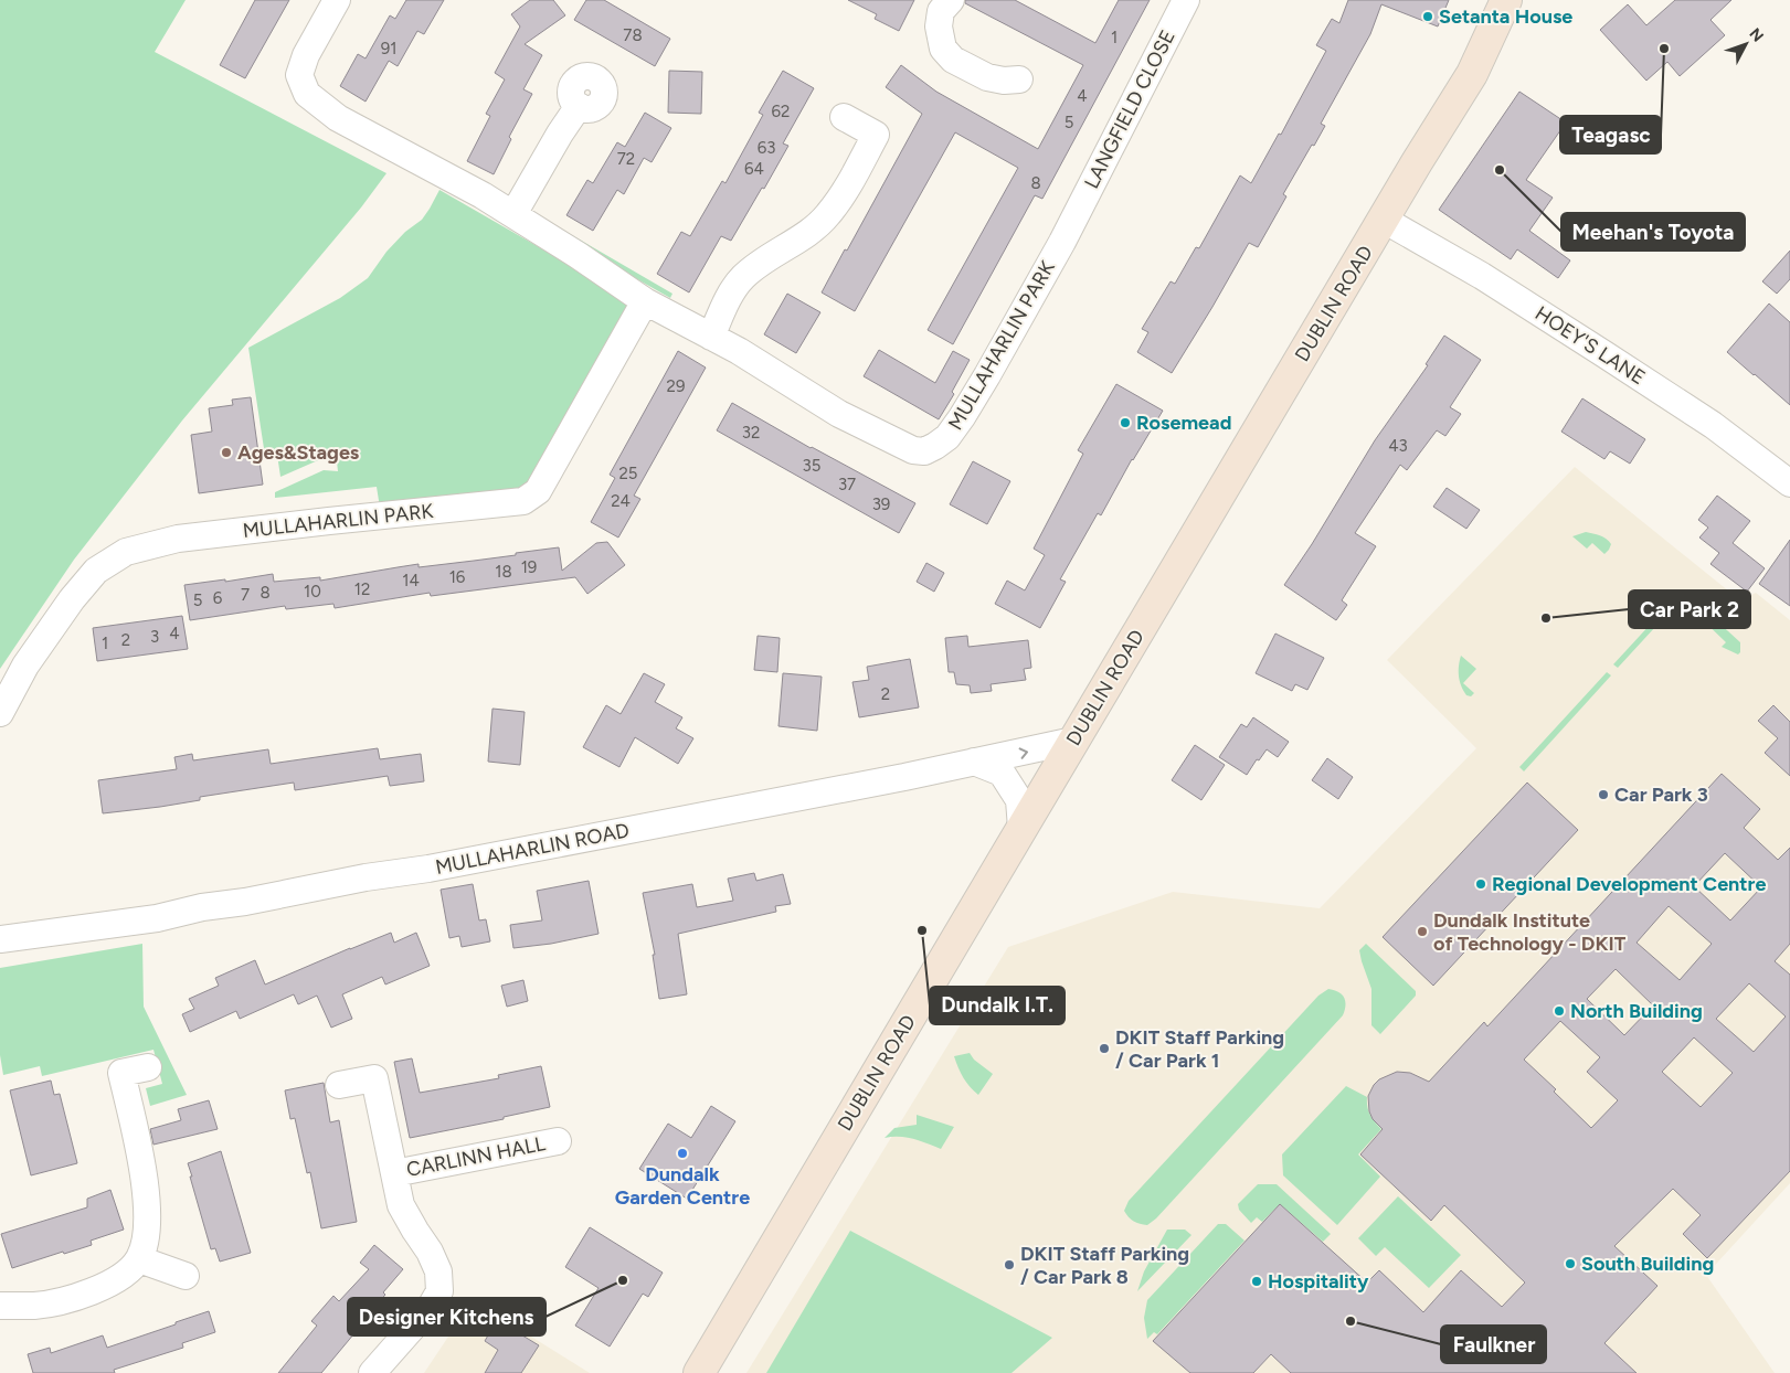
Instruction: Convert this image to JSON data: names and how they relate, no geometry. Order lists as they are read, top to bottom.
{
  "streets": {
    "main road": ["DUBLIN ROAD"],
    "street": [
      "LANGFIELD CLOSE",
      "MULLAHARLIN PARK",
      "HOEY'S LANE",
      "MULLAHARLIN ROAD",
      "CARLINN HALL"
    ]
  },
  "crossings": [
    ["LANGFIELD CLOSE", "MULLAHARLIN PARK"],
    ["DUBLIN ROAD", "HOEY'S LANE"],
    ["DUBLIN ROAD", "MULLAHARLIN ROAD"]
  ],
  "places": [
    "Setanta House",
    "Teagasc",
    "Meehan's Toyota",
    "Rosemead",
    "Ages&Stages",
    "Car Park 2",
    "Car Park 3",
    "Regional Development Centre",
    "Dundalk I.T.",
    "Dundalk Institute of Technology - DKIT",
    "North Building",
    "DKIT Staff Parking / Car Park 1",
    "Dundalk Garden Centre",
    "South Building",
    "DKIT Staff Parking / Car Park 8",
    "Designer Kitchens",
    "Hospitality",
    "Faulkner"
  ],
  "house_numbers": [
    "78",
    "1",
    "91",
    "4",
    "62",
    "5",
    "63",
    "72",
    "64",
    "8",
    "29",
    "32",
    "43",
    "35",
    "25",
    "37",
    "24",
    "39",
    "19",
    "18",
    "16",
    "14",
    "12",
    "10",
    "8",
    "7",
    "6",
    "5",
    "4",
    "3",
    "2",
    "1",
    "2"
  ],
  "north": "top right"
}
